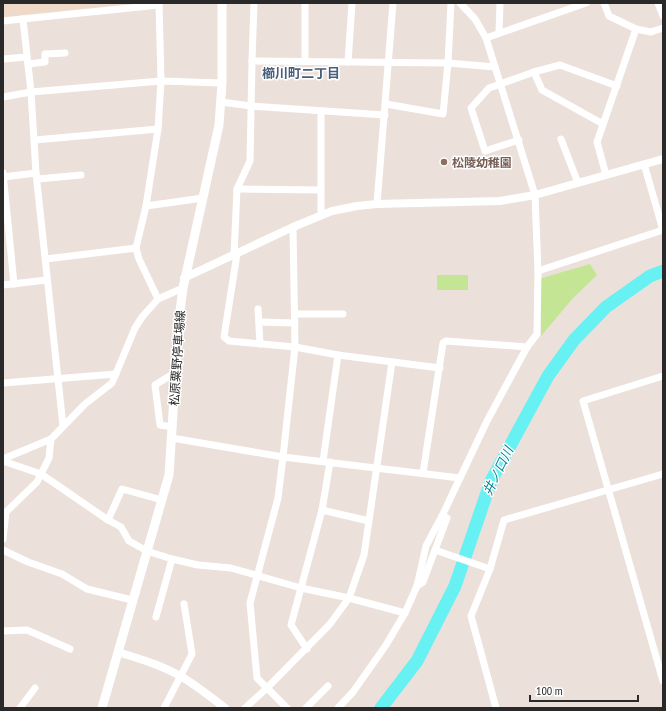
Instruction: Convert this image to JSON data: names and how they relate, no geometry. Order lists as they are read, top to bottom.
{
  "streets": {
    "main road": ["松原粟野停車場線"]
  },
  "districts": ["櫛川町二丁目"],
  "water": ["井ノ口川"],
  "places": ["松陵幼稚園"],
  "scale_bar": "100 m"
}
